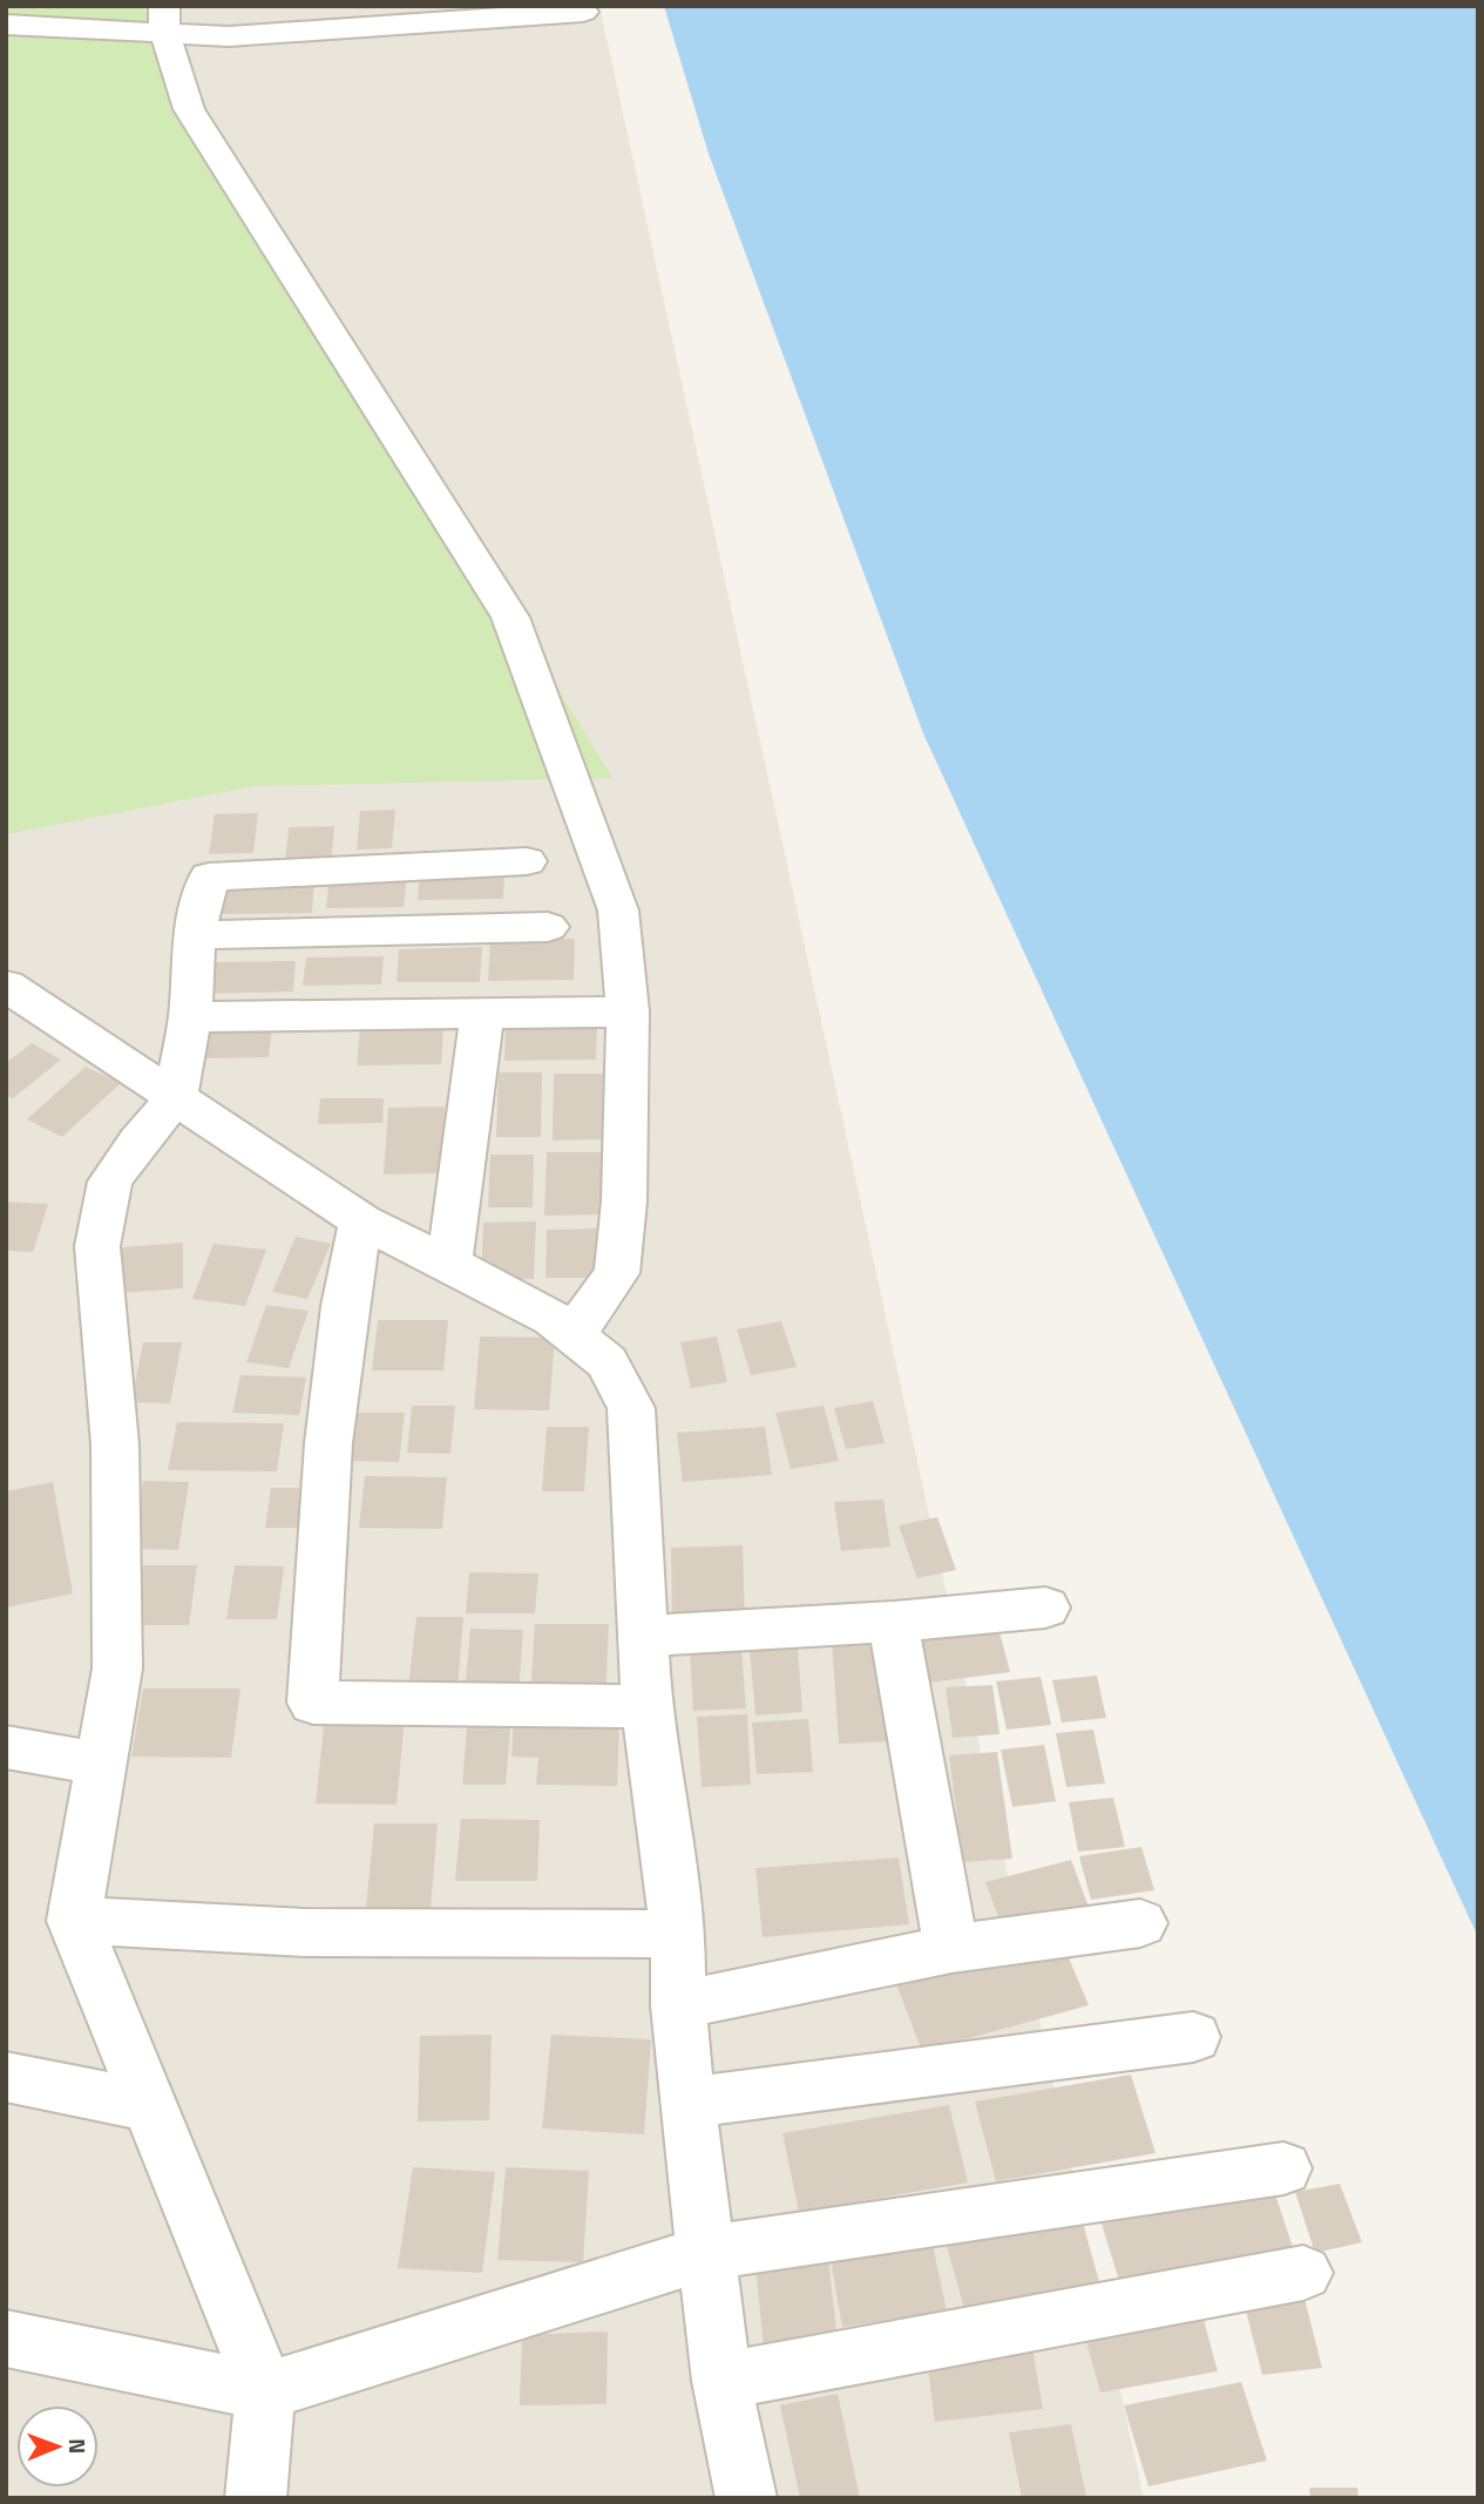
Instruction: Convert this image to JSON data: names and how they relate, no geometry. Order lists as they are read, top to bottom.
{
  "north": "right"
}
